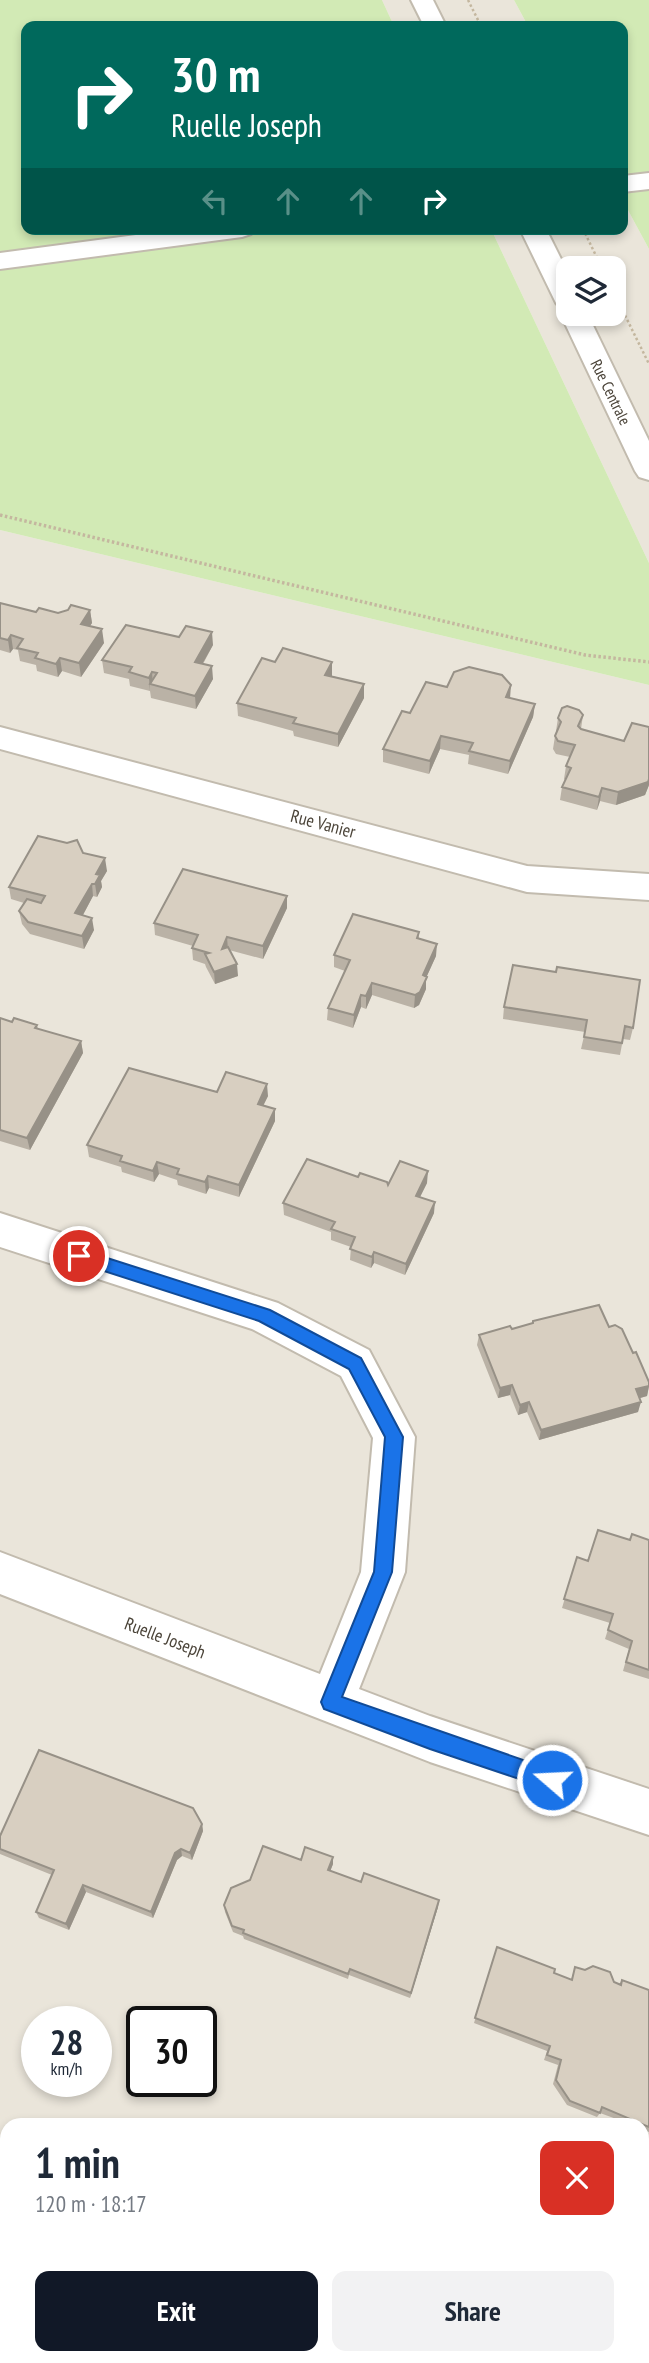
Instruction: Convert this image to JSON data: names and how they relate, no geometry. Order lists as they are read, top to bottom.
{
  "streets": {
    "street": ["Rue Centrale", "Rue Vanier", "Ruelle Joseph"]
  },
  "page": {
    "turn": ["30 m", "Ruelle Joseph"],
    "speed": "28 km/h",
    "limit": "30",
    "heading": ["1 min", "120 m · 18:17"],
    "buttons": ["Exit", "Share"]
  }
}
